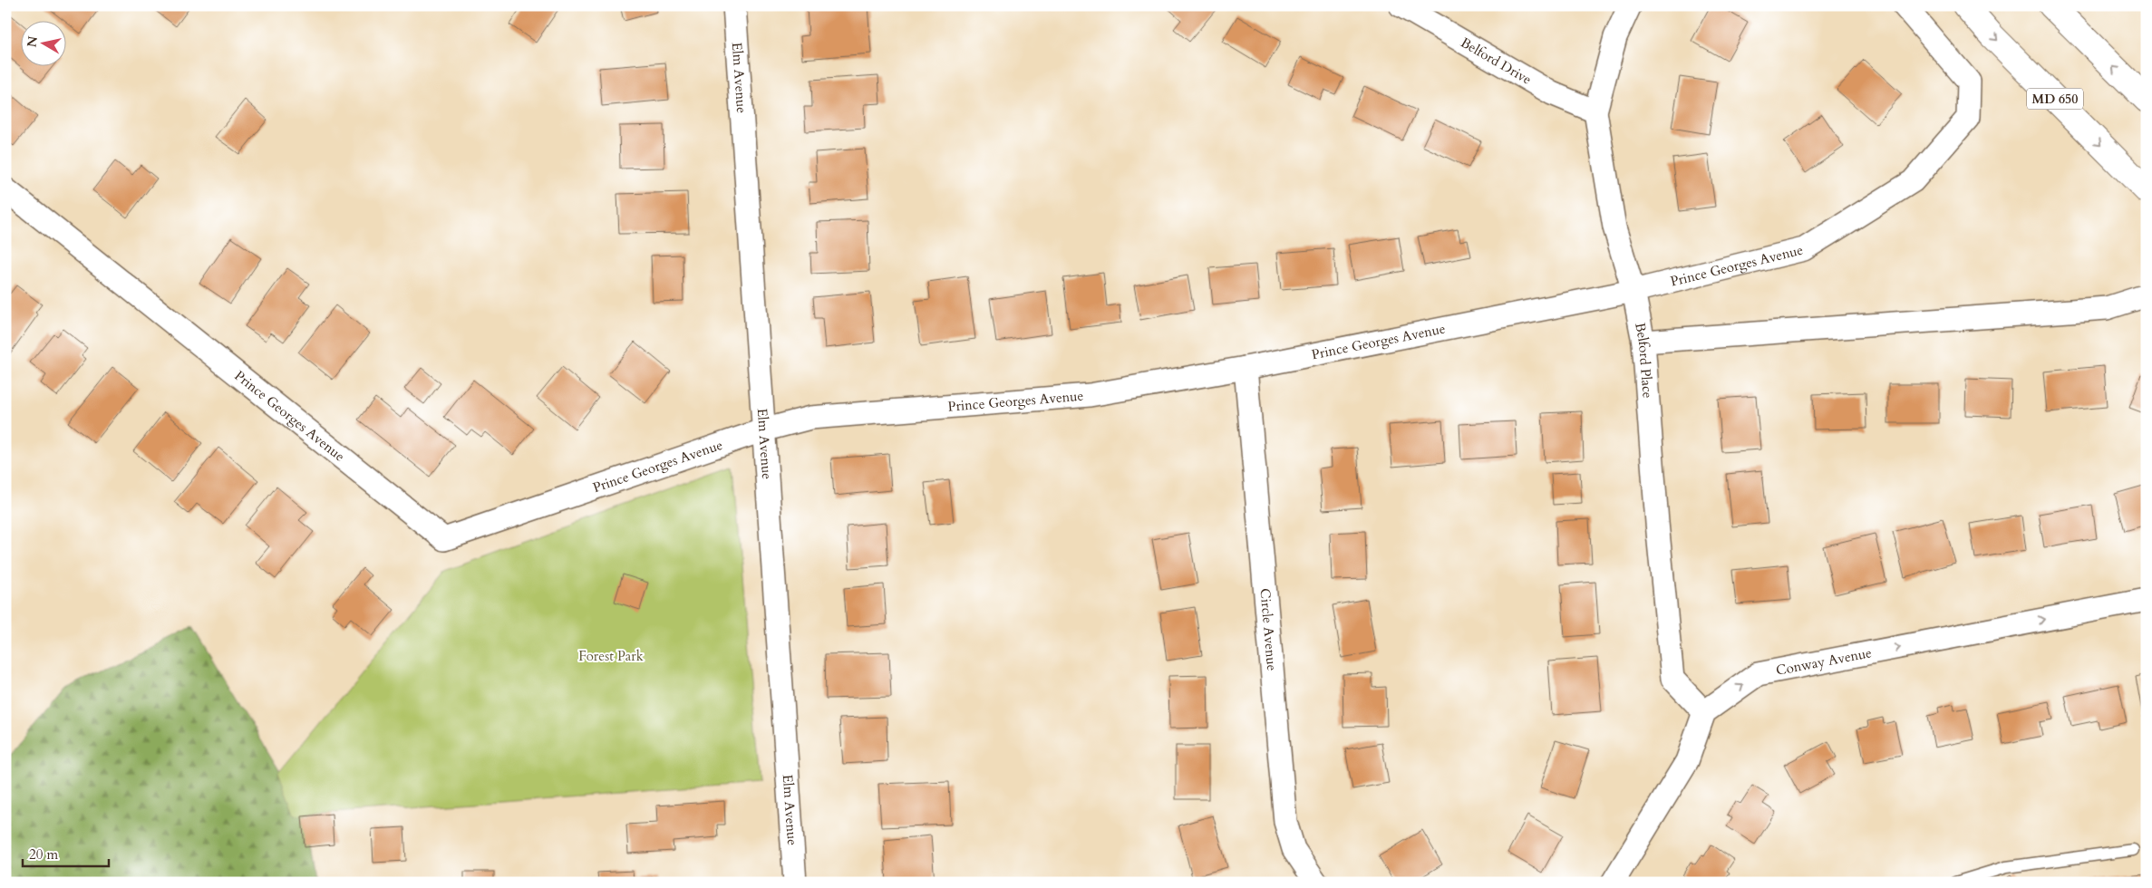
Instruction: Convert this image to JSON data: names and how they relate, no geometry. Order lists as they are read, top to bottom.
{
  "streets": {
    "main road": ["MD 650"],
    "street": [
      "Belford Drive",
      "Elm Avenue",
      "Prince Georges Avenue",
      "Belford Place",
      "Circle Avenue",
      "Conway Avenue"
    ]
  },
  "crossings": [
    ["Belford Drive", "Belford Place"],
    ["Elm Avenue", "Prince Georges Avenue"],
    ["Prince Georges Avenue", "Belford Place"],
    ["Prince Georges Avenue", "Circle Avenue"],
    ["Belford Place", "Conway Avenue"]
  ],
  "one_way": ["Conway Avenue"],
  "parks": ["Forest Park"],
  "scale_bar": "20 m",
  "north": "left"
}
